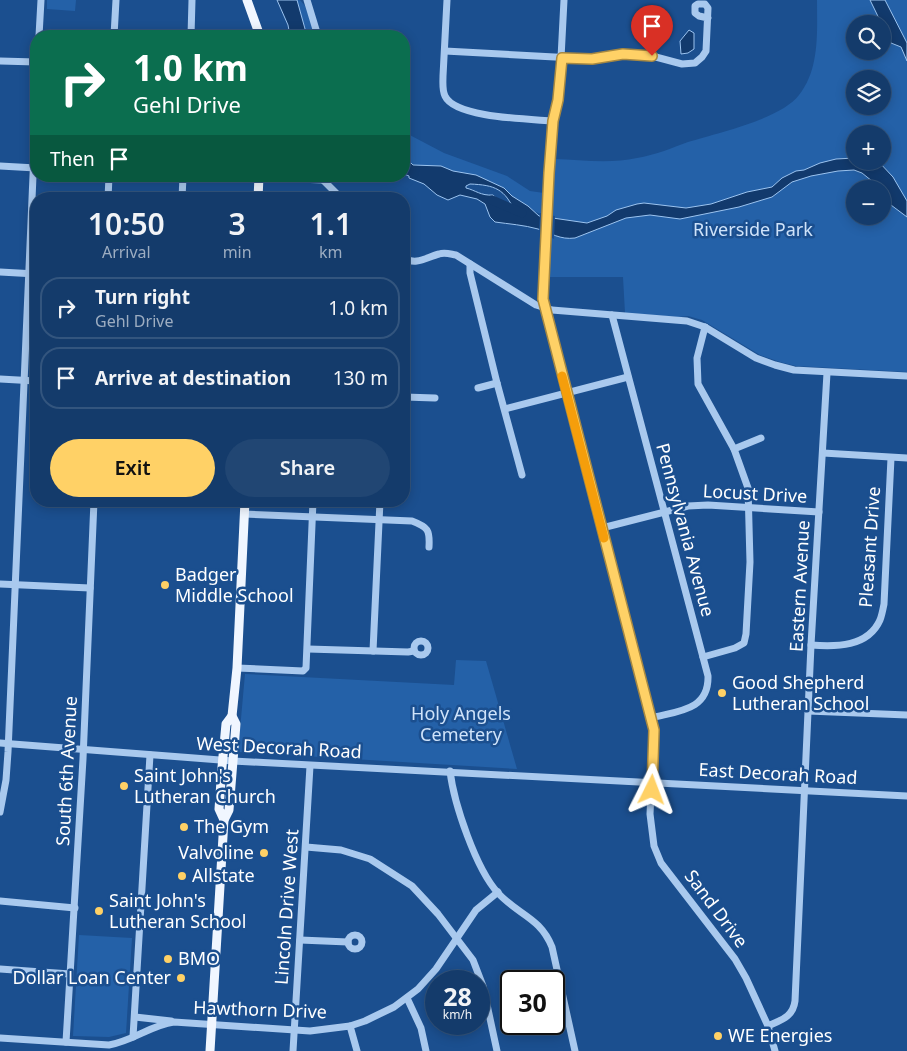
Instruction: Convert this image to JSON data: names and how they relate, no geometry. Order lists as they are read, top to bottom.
{
  "streets": {
    "street": [
      "Locust Drive",
      "Pennsylvania Avenue",
      "Pleasant Drive",
      "Eastern Avenue",
      "West Decorah Road",
      "South 6th Avenue",
      "East Decorah Road",
      "Lincoln Drive West",
      "Sand Drive",
      "Hawthorn Drive"
    ]
  },
  "crossings": [
    ["Locust Drive", "Pennsylvania Avenue"],
    ["Locust Drive", "Eastern Avenue"],
    ["Locust Drive", "Sand Drive"],
    ["Pennsylvania Avenue", "Sand Drive"],
    ["Pleasant Drive", "Eastern Avenue"],
    ["Eastern Avenue", "East Decorah Road"],
    ["Eastern Avenue", "Sand Drive"],
    ["West Decorah Road", "South 6th Avenue"],
    ["West Decorah Road", "East Decorah Road"],
    ["West Decorah Road", "Lincoln Drive West"],
    ["South 6th Avenue", "Hawthorn Drive"],
    ["East Decorah Road", "Sand Drive"],
    ["Lincoln Drive West", "Hawthorn Drive"]
  ],
  "parks": ["Riverside Park", "Holy Angels Cemetery"],
  "places": [
    "Badger Middle School",
    "Good Shepherd Lutheran School",
    "Saint John's Lutheran Church",
    "The Gym",
    "Valvoline",
    "Allstate",
    "Saint John's Lutheran School",
    "BMO",
    "Dollar Loan Center",
    "WE Energies"
  ],
  "page": {
    "map_buttons": ["+", "−"],
    "turn": ["1.0 km", "Gehl Drive"],
    "then": "Then",
    "eta": [
      "10:50",
      "Arrival",
      "3",
      "min",
      "1.1",
      "km"
    ],
    "list": [
      {
        "name": "Turn right",
        "note": "Gehl Drive",
        "value": "1.0 km"
      },
      {
        "name": "Arrive at destination",
        "value": "130 m"
      }
    ],
    "buttons": ["Exit", "Share"],
    "speed": "28 km/h",
    "limit": "30"
  }
}
